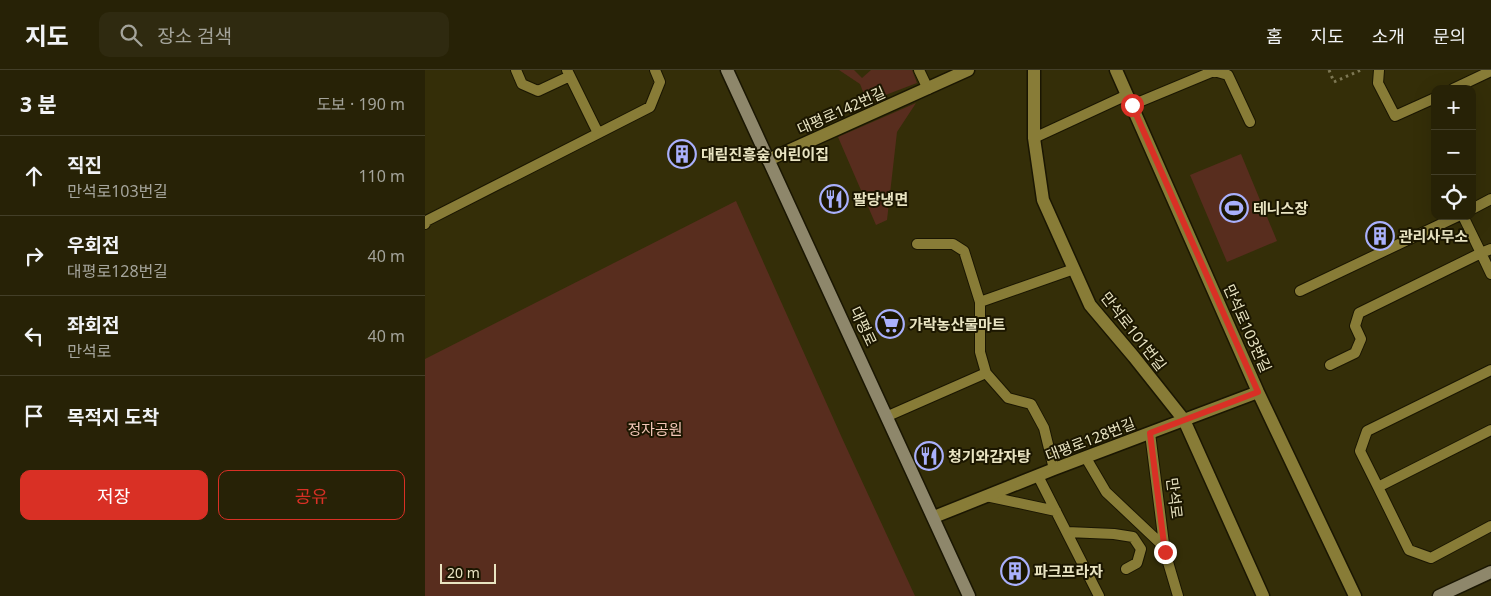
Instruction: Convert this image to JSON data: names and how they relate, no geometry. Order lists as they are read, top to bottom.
{
  "streets": {
    "street": [
      "대평로142번길",
      "대평로",
      "만석로103번길",
      "만석로101번길",
      "대평로128번길"
    ],
    "lane": ["만석로"]
  },
  "crossings": [
    ["대평로142번길", "대평로"],
    ["대평로", "대평로128번길"],
    ["만석로103번길", "대평로128번길"],
    ["만석로101번길", "대평로128번길"],
    ["대평로128번길", "만석로"]
  ],
  "parks": ["정자공원"],
  "places": {
    "building": ["대림진흥숲 어린이집", "관리사무소", "파크프라자"],
    "restaurant": ["팔당냉면", "청기와감자탕"],
    "sports": ["테니스장"],
    "supermarket": ["가락농산물마트"]
  },
  "scale_bar": "20 m",
  "page": {
    "header": "지도",
    "search": "장소 검색",
    "nav": [
      "홈",
      "지도",
      "소개",
      "문의"
    ],
    "heading": ["3 분", "도보 · 190 m"],
    "map_buttons": ["+", "−"],
    "list": [
      ["직진", "만석로103번길", "110 m"],
      ["우회전", "대평로128번길", "40 m"],
      ["좌회전", "만석로", "40 m"],
      "목적지 도착"
    ],
    "buttons": ["저장", "공유"],
    "scale": "20 m"
  }
}
